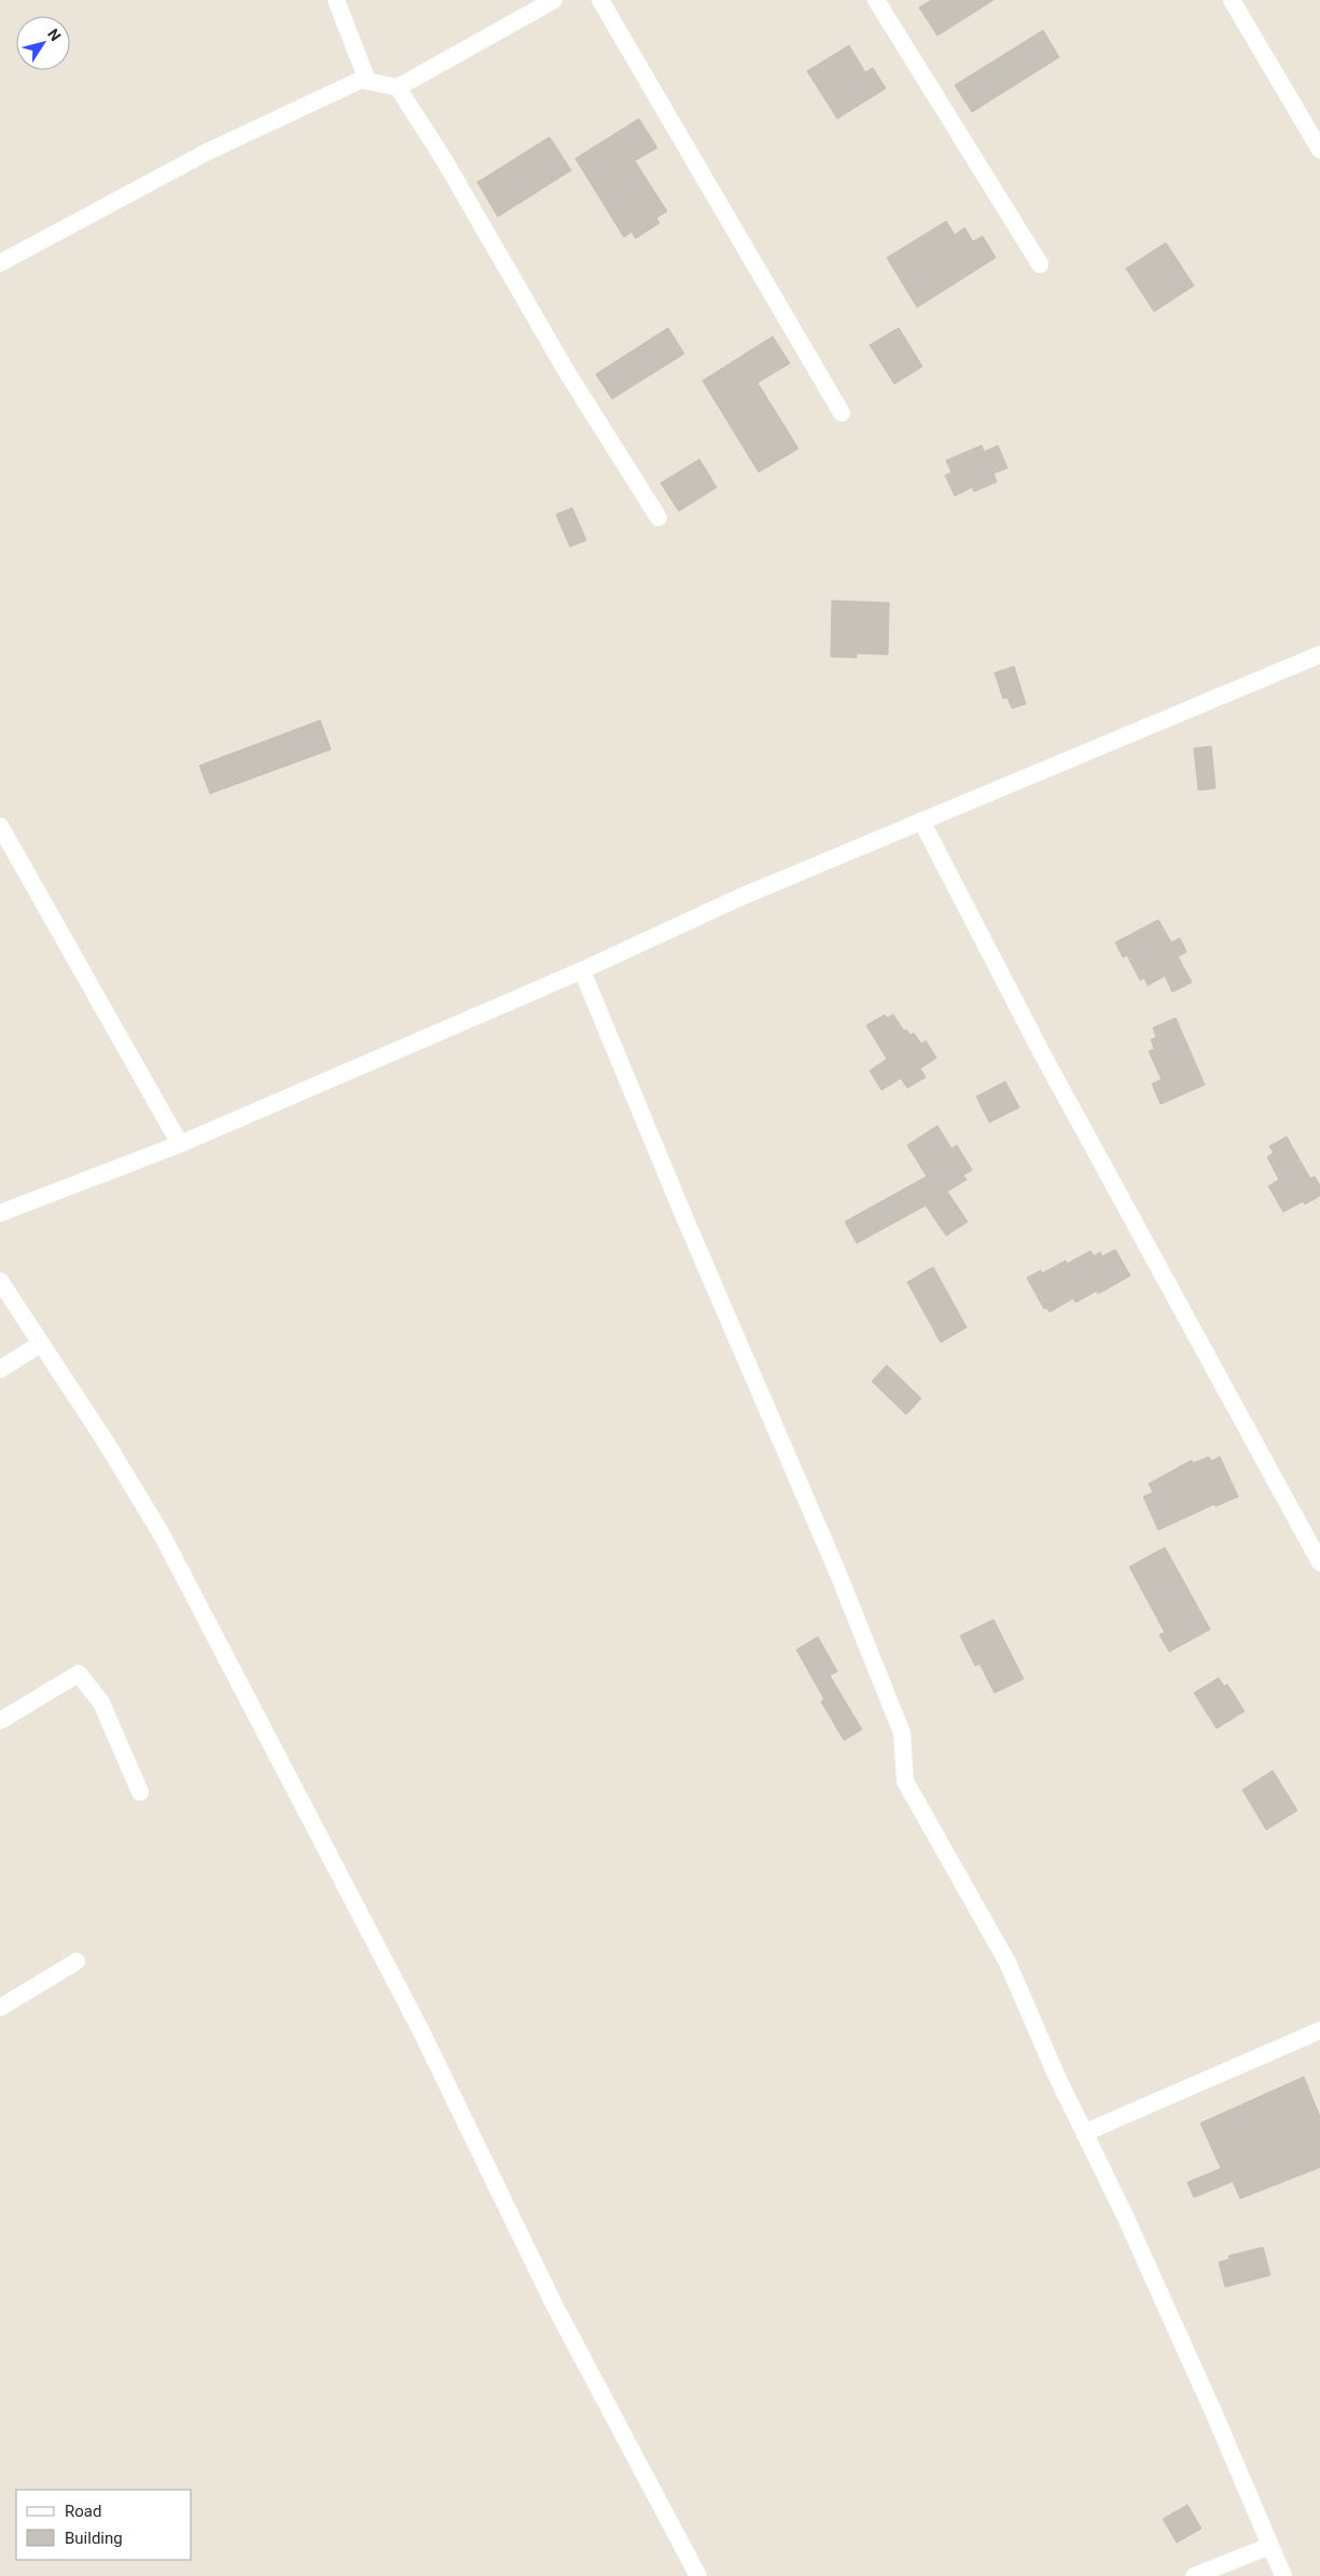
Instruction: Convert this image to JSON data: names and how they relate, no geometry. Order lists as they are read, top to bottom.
{
  "legend": ["Road", "Building"],
  "north": "top right"
}
